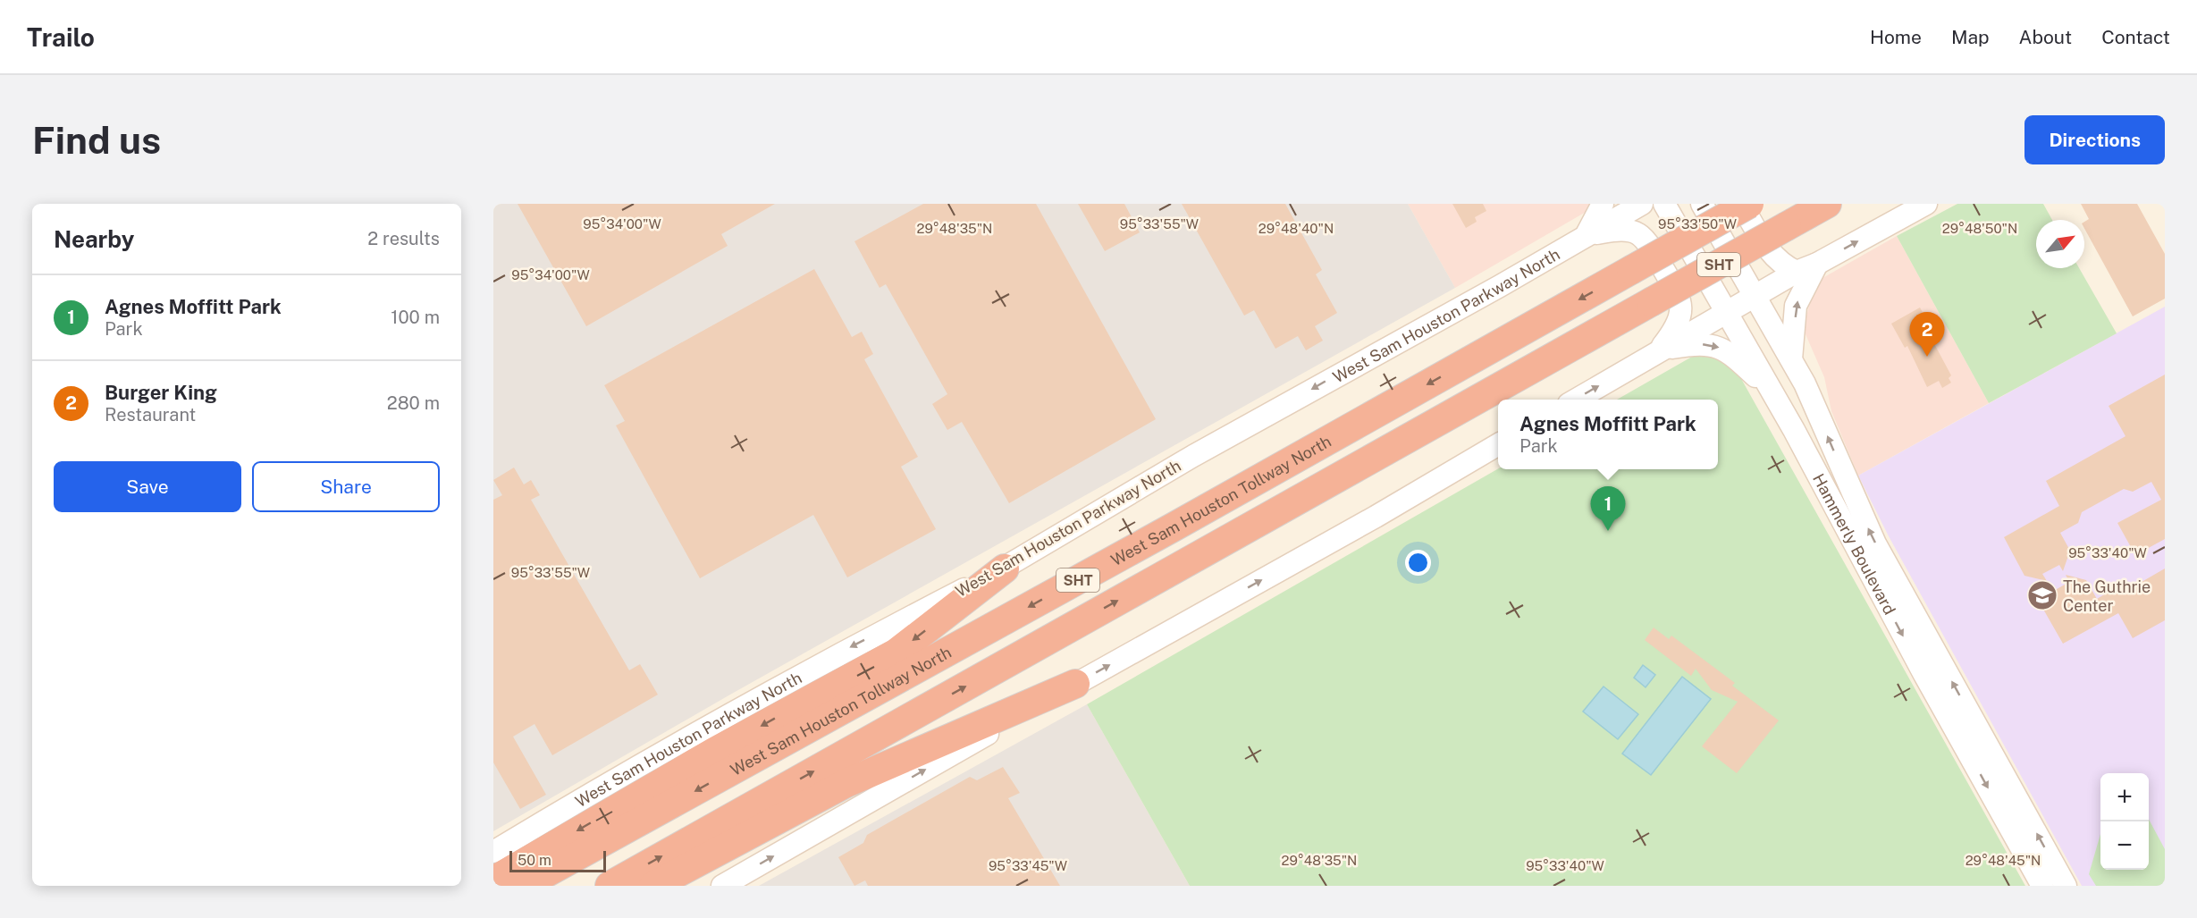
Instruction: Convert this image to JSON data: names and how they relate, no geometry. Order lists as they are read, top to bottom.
{
  "streets": {
    "highway": ["SHT", "West Sam Houston Tollway North"],
    "main road": ["West Sam Houston Parkway North", "Hammerly Boulevard"]
  },
  "places": {
    "school or university": ["The Guthrie Center"]
  },
  "scale_bar": "50 m",
  "north": "top right",
  "page": {
    "header": "Trailo",
    "nav": [
      "Home",
      "Map",
      "About",
      "Contact"
    ],
    "buttons": [
      "Directions",
      ["Save", "Share"]
    ],
    "title": "Find us",
    "heading": ["Nearby", "2 results"],
    "list": [
      {
        "mark": "1",
        "name": "Agnes Moffitt Park",
        "note": "Park",
        "value": "100 m"
      },
      {
        "mark": "2",
        "name": "Burger King",
        "note": "Restaurant",
        "value": "280 m"
      }
    ],
    "pins": ["2", "1"],
    "popup": ["Agnes Moffitt Park", "Park"],
    "map_buttons": ["+", "−"],
    "scale": "50 m"
  },
  "coordinates": [
    "95°34'00\"W",
    "95°33'55\"W",
    "95°33'50\"W",
    "29°48'35\"N",
    "29°48'40\"N",
    "29°48'50\"N",
    "95°33'40\"W",
    "29°48'45\"N",
    "95°33'45\"W"
  ]
}
